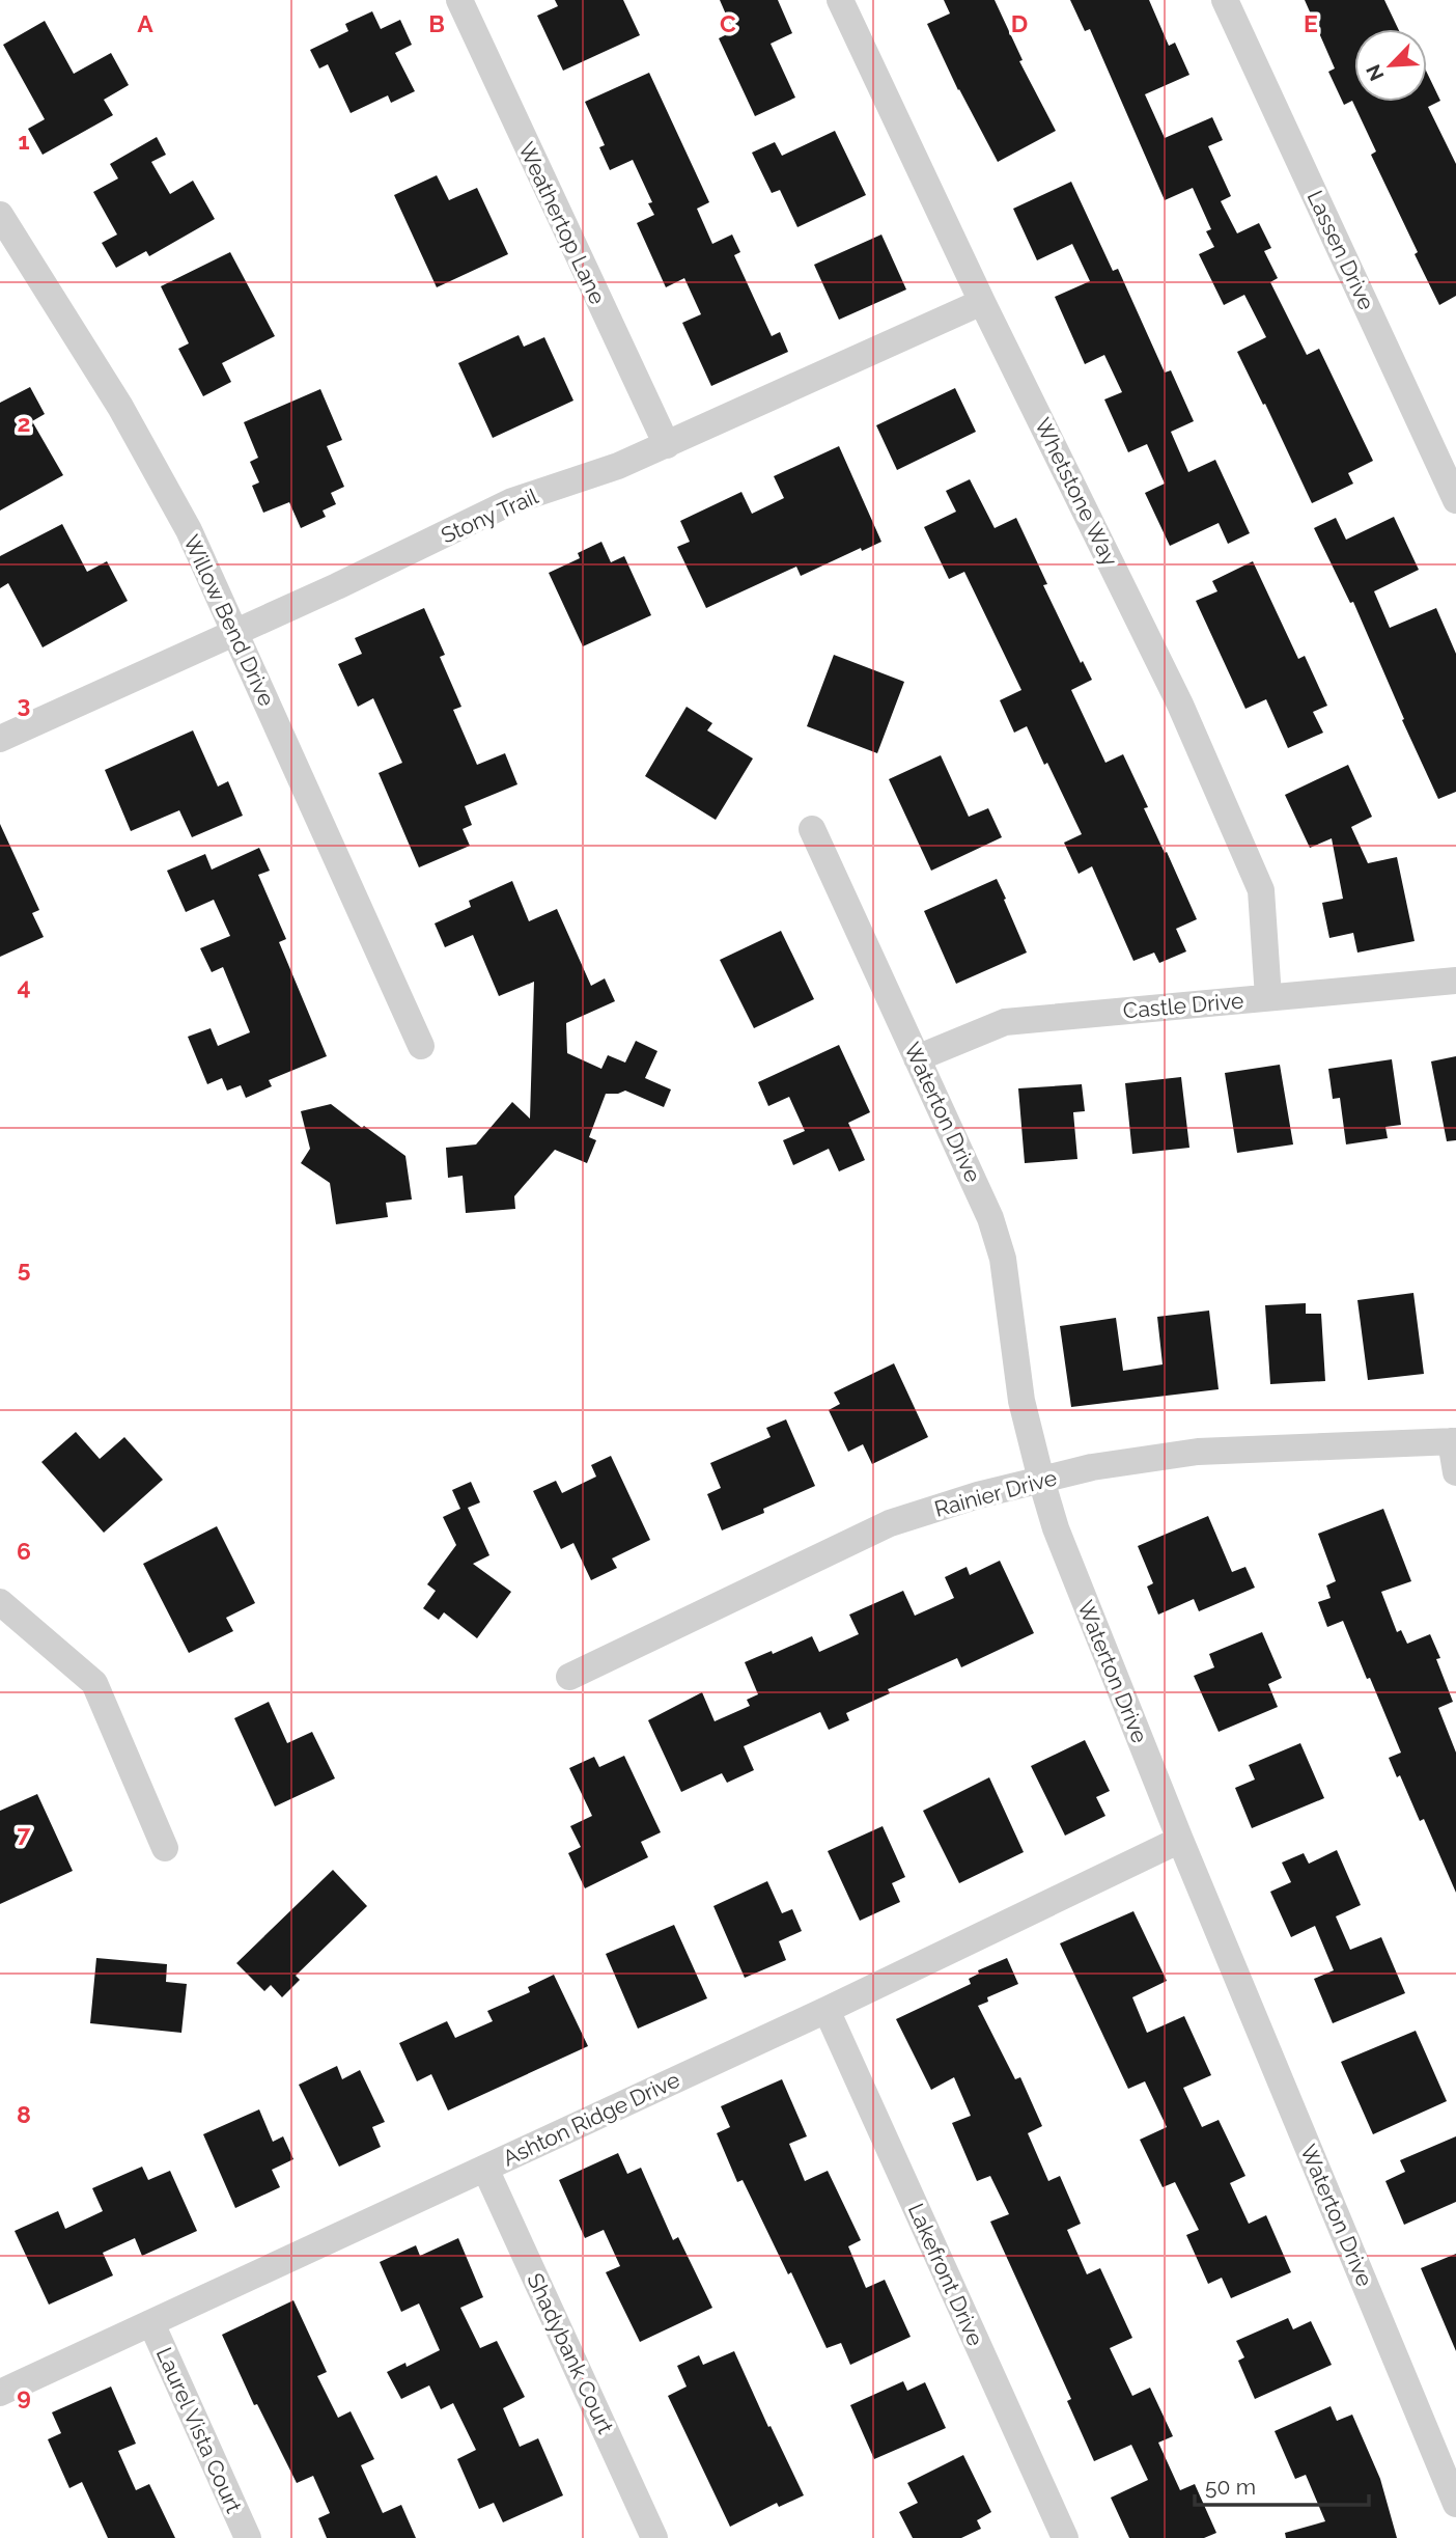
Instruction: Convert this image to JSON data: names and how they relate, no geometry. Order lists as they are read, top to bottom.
{
  "streets": {
    "street": [
      "Weathertop Lane",
      "Lassen Drive",
      "Whetstone Way",
      "Stony Trail",
      "Willow Bend Drive",
      "Castle Drive",
      "Waterton Drive",
      "Rainier Drive",
      "Ashton Ridge Drive",
      "Lakefront Drive",
      "Shadybank Court",
      "Laurel Vista Court"
    ]
  },
  "crossings": [
    ["Weathertop Lane", "Stony Trail"],
    ["Whetstone Way", "Stony Trail"],
    ["Whetstone Way", "Castle Drive"],
    ["Stony Trail", "Willow Bend Drive"],
    ["Castle Drive", "Waterton Drive"],
    ["Waterton Drive", "Rainier Drive"],
    ["Waterton Drive", "Ashton Ridge Drive"],
    ["Ashton Ridge Drive", "Lakefront Drive"],
    ["Ashton Ridge Drive", "Shadybank Court"],
    ["Ashton Ridge Drive", "Laurel Vista Court"]
  ],
  "scale_bar": "50 m",
  "north": "bottom left",
  "grid": {
    "columns": [
      "A",
      "B",
      "C",
      "D",
      "E"
    ],
    "rows": [
      "1",
      "2",
      "3",
      "4",
      "5",
      "6",
      "7",
      "8",
      "9"
    ]
  }
}
